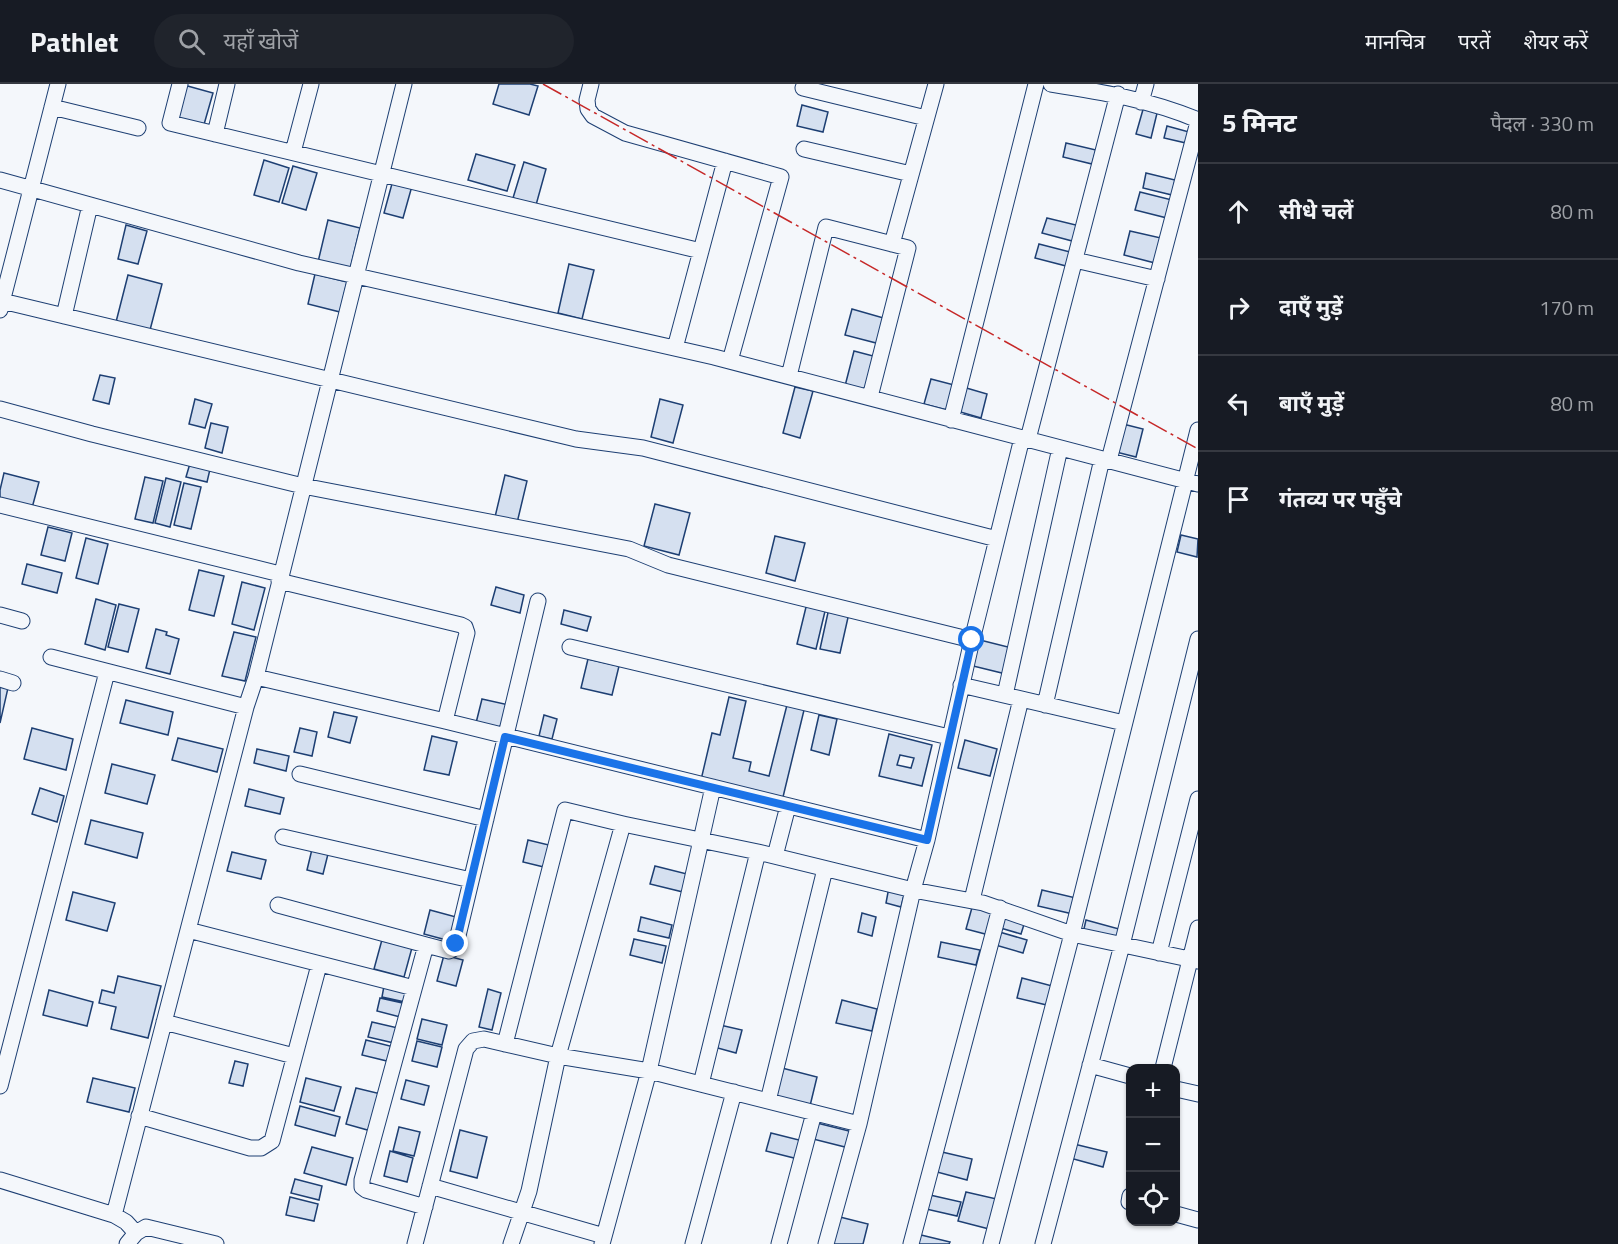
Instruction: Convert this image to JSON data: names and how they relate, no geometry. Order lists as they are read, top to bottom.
{
  "page": {
    "header": "Pathlet",
    "search": "यहाँ खोजें",
    "nav": ["मानचित्र", "परतें", "शेयर करें"],
    "heading": ["5 मिनट", "पैदल · 330 m"],
    "list": [
      ["सीधे चलें", "80 m"],
      ["दाएँ मुड़ें", "170 m"],
      ["बाएँ मुड़ें", "80 m"],
      "गंतव्य पर पहुँचे"
    ],
    "map_buttons": ["+", "−"]
  }
}
